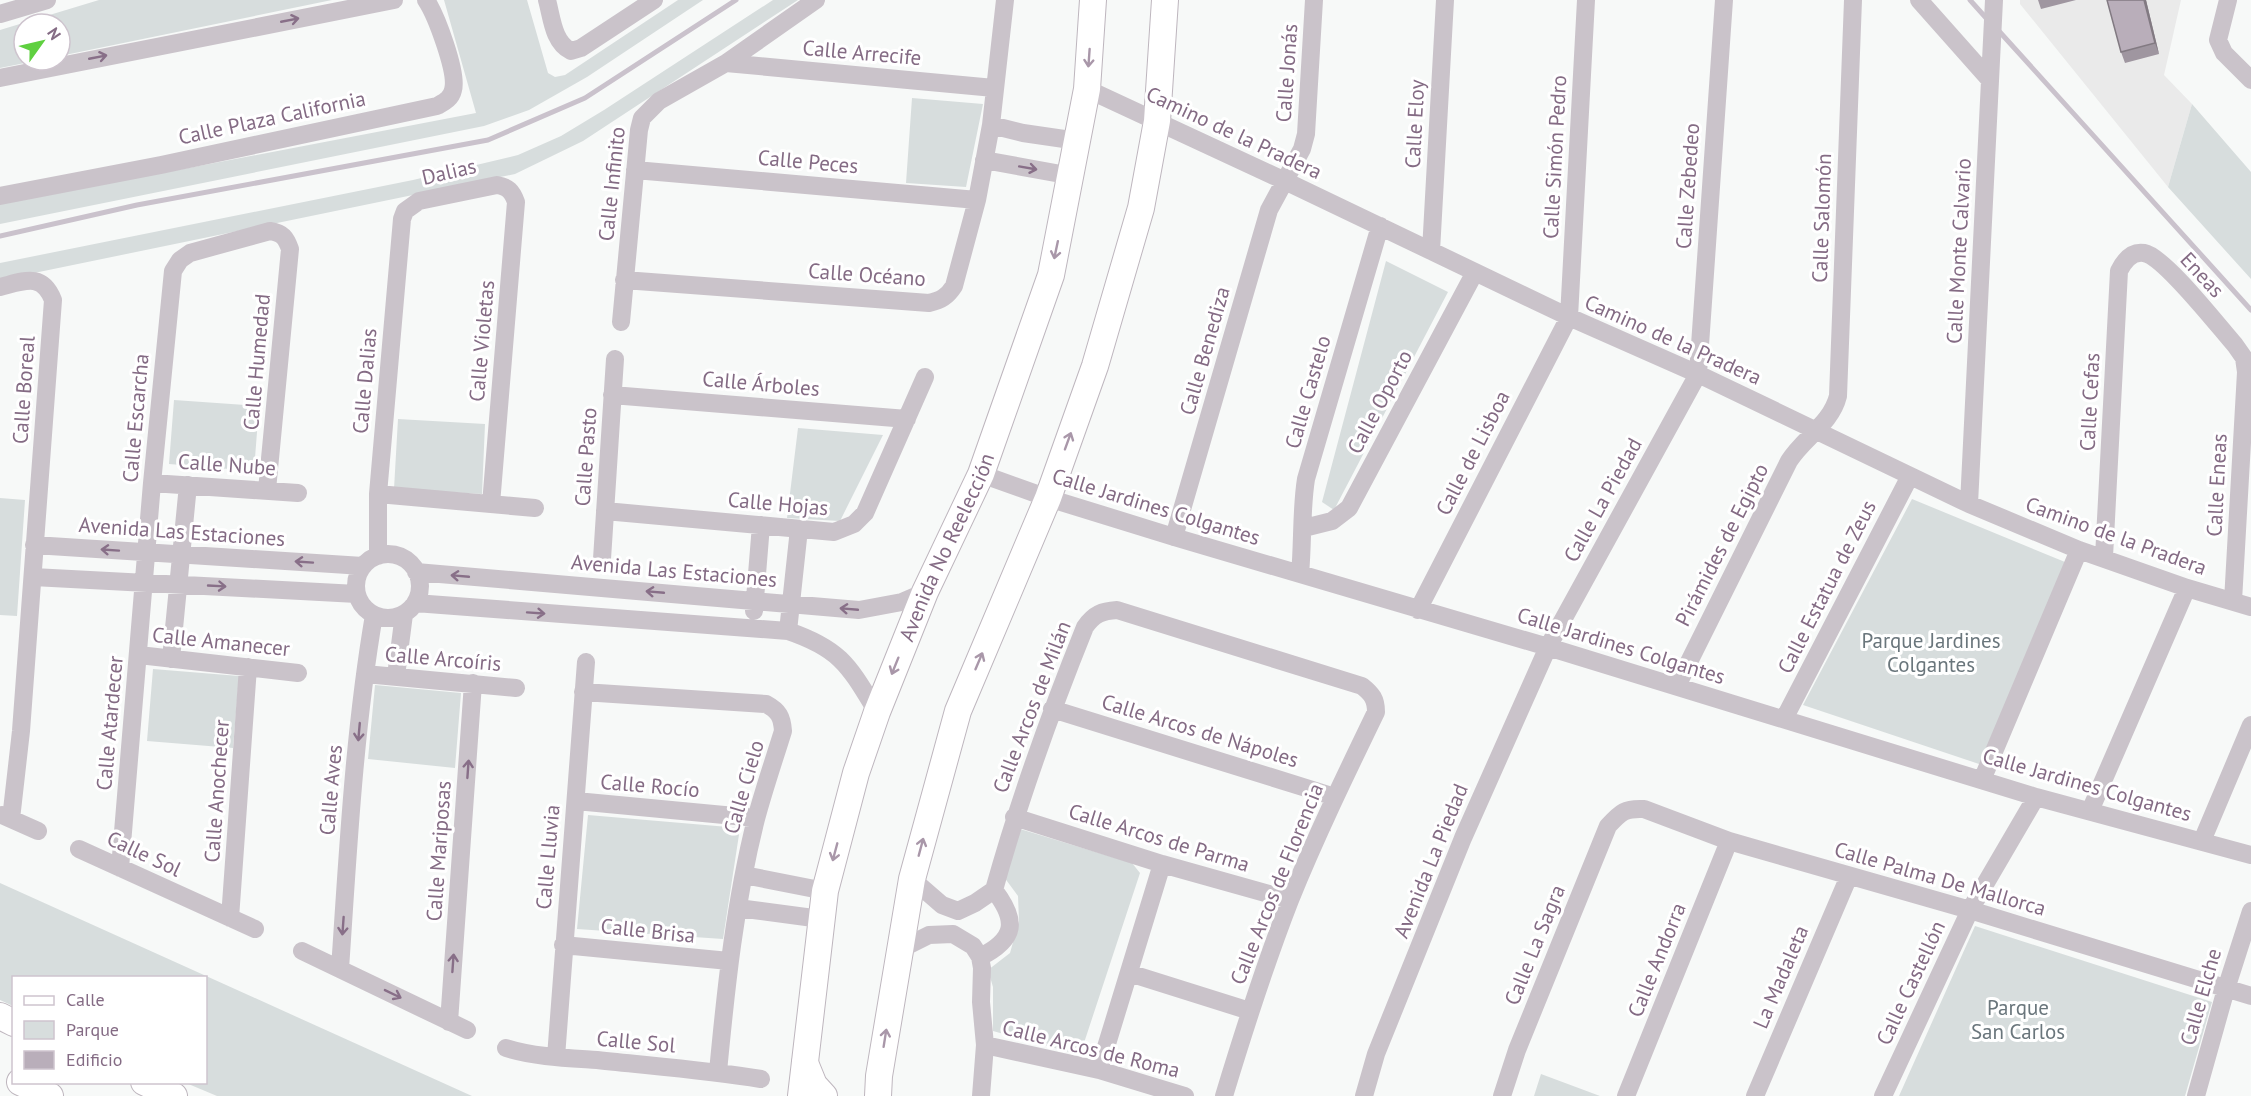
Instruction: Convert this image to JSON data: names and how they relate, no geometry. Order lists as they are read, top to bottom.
{
  "streets": {
    "main road": ["Avenida No Reelección"],
    "street": [
      "Calle Arrecife",
      "Calle Jonás",
      "Calle Plaza California",
      "Calle Eloy",
      "Camino de la Pradera",
      "Calle Simón Pedro",
      "Calle Peces",
      "Dalias",
      "Calle Infinito",
      "Calle Zebedeo",
      "Calle Salomón",
      "Calle Monte Calvario",
      "Calle Océano",
      "Eneas",
      "Calle Violetas",
      "Calle Benediza",
      "Calle Humedad",
      "Calle Dalias",
      "Calle Árboles",
      "Calle Boreal",
      "Calle Castelo",
      "Calle Oporto",
      "Calle Cefas",
      "Calle Escarcha",
      "Calle de Lisboa",
      "Calle Pasto",
      "Calle Nube",
      "Calle Eneas",
      "Calle La Piedad",
      "Calle Hojas",
      "Calle Jardines Colgantes",
      "Avenida Las Estaciones",
      "Pirámides de Egipto",
      "Calle Estatua de Zeus",
      "Calle Amanecer",
      "Calle Arcoíris",
      "Calle Arcos de Milán",
      "Calle Atardecer",
      "Calle Arcos de Nápoles",
      "Calle Rocío",
      "Calle Cielo",
      "Calle Aves",
      "Calle Anochecer",
      "Calle Arcos de Parma",
      "Calle Mariposas",
      "Calle Sol",
      "Calle Lluvia",
      "Avenida La Piedad",
      "Calle Palma De Mallorca",
      "Calle Arcos de Florencia",
      "Calle Brisa",
      "Calle La Sagra",
      "Calle Andorra",
      "La Madaleta",
      "Calle Castellón",
      "Calle Elche",
      "Calle Arcos de Roma"
    ]
  },
  "crossings": [
    ["Calle Arrecife", "Calle Infinito"],
    ["Calle Arrecife", "Calle Océano"],
    ["Calle Jonás", "Camino de la Pradera"],
    ["Calle Jonás", "Calle Benediza"],
    ["Calle Eloy", "Camino de la Pradera"],
    ["Camino de la Pradera", "Calle Simón Pedro"],
    ["Camino de la Pradera", "Calle Zebedeo"],
    ["Camino de la Pradera", "Calle Salomón"],
    ["Camino de la Pradera", "Calle Monte Calvario"],
    ["Camino de la Pradera", "Calle Benediza"],
    ["Camino de la Pradera", "Calle Castelo"],
    ["Camino de la Pradera", "Calle Oporto"],
    ["Camino de la Pradera", "Calle Cefas"],
    ["Camino de la Pradera", "Calle de Lisboa"],
    ["Camino de la Pradera", "Calle Eneas"],
    ["Camino de la Pradera", "Calle La Piedad"],
    ["Camino de la Pradera", "Pirámides de Egipto"],
    ["Camino de la Pradera", "Avenida No Reelección"],
    ["Camino de la Pradera", "Calle Estatua de Zeus"],
    ["Calle Simón Pedro", "Calle de Lisboa"],
    ["Calle Peces", "Calle Infinito"],
    ["Calle Peces", "Calle Océano"],
    ["Dalias", "Calle Violetas"],
    ["Dalias", "Calle Dalias"],
    ["Calle Infinito", "Calle Océano"],
    ["Calle Zebedeo", "Calle La Piedad"],
    ["Calle Salomón", "Pirámides de Egipto"],
    ["Eneas", "Calle Cefas"],
    ["Eneas", "Calle Eneas"],
    ["Calle Benediza", "Calle Jardines Colgantes"],
    ["Calle Humedad", "Calle Escarcha"],
    ["Calle Humedad", "Calle Nube"],
    ["Calle Dalias", "Avenida Las Estaciones"],
    ["Calle Dalias", "Calle Aves"],
    ["Calle Árboles", "Calle Pasto"],
    ["Calle Árboles", "Calle Hojas"],
    ["Calle Boreal", "Avenida Las Estaciones"],
    ["Calle Castelo", "Calle Oporto"],
    ["Calle Castelo", "Calle Jardines Colgantes"],
    ["Calle Escarcha", "Calle Nube"],
    ["Calle Escarcha", "Avenida Las Estaciones"],
    ["Calle Escarcha", "Calle Atardecer"],
    ["Calle de Lisboa", "Calle Jardines Colgantes"],
    ["Calle Pasto", "Calle Hojas"],
    ["Calle La Piedad", "Calle Jardines Colgantes"],
    ["Calle La Piedad", "Avenida La Piedad"],
    ["Calle Jardines Colgantes", "Pirámides de Egipto"],
    ["Calle Jardines Colgantes", "Avenida No Reelección"],
    ["Calle Jardines Colgantes", "Calle Estatua de Zeus"],
    ["Calle Jardines Colgantes", "Avenida La Piedad"],
    ["Calle Jardines Colgantes", "Calle Castellón"],
    ["Avenida Las Estaciones", "Avenida No Reelección"],
    ["Avenida Las Estaciones", "Calle Aves"],
    ["Calle Amanecer", "Calle Atardecer"],
    ["Calle Amanecer", "Calle Anochecer"],
    ["Calle Arcoíris", "Calle Aves"],
    ["Calle Arcoíris", "Calle Mariposas"],
    ["Calle Arcos de Milán", "Calle Arcos de Nápoles"],
    ["Calle Arcos de Milán", "Calle Arcos de Parma"],
    ["Calle Arcos de Milán", "Calle Arcos de Florencia"],
    ["Calle Atardecer", "Calle Sol"],
    ["Calle Arcos de Nápoles", "Calle Arcos de Florencia"],
    ["Calle Rocío", "Calle Cielo"],
    ["Calle Rocío", "Calle Lluvia"],
    ["Calle Cielo", "Calle Sol"],
    ["Calle Cielo", "Calle Lluvia"],
    ["Calle Cielo", "Calle Brisa"],
    ["Calle Anochecer", "Calle Sol"],
    ["Calle Arcos de Parma", "Calle Arcos de Florencia"],
    ["Calle Sol", "Calle Lluvia"],
    ["Calle Lluvia", "Calle Brisa"],
    ["Calle Palma De Mallorca", "Calle La Sagra"],
    ["Calle Palma De Mallorca", "Calle Andorra"],
    ["Calle Palma De Mallorca", "La Madaleta"],
    ["Calle Palma De Mallorca", "Calle Castellón"],
    ["Calle Palma De Mallorca", "Calle Elche"]
  ],
  "one_way": ["Calle Aves", "Calle Mariposas"],
  "parks": ["Parque Jardines Colgantes", "Parque San Carlos"],
  "legend": ["Calle", "Parque", "Edificio"],
  "north": "top right"
}
